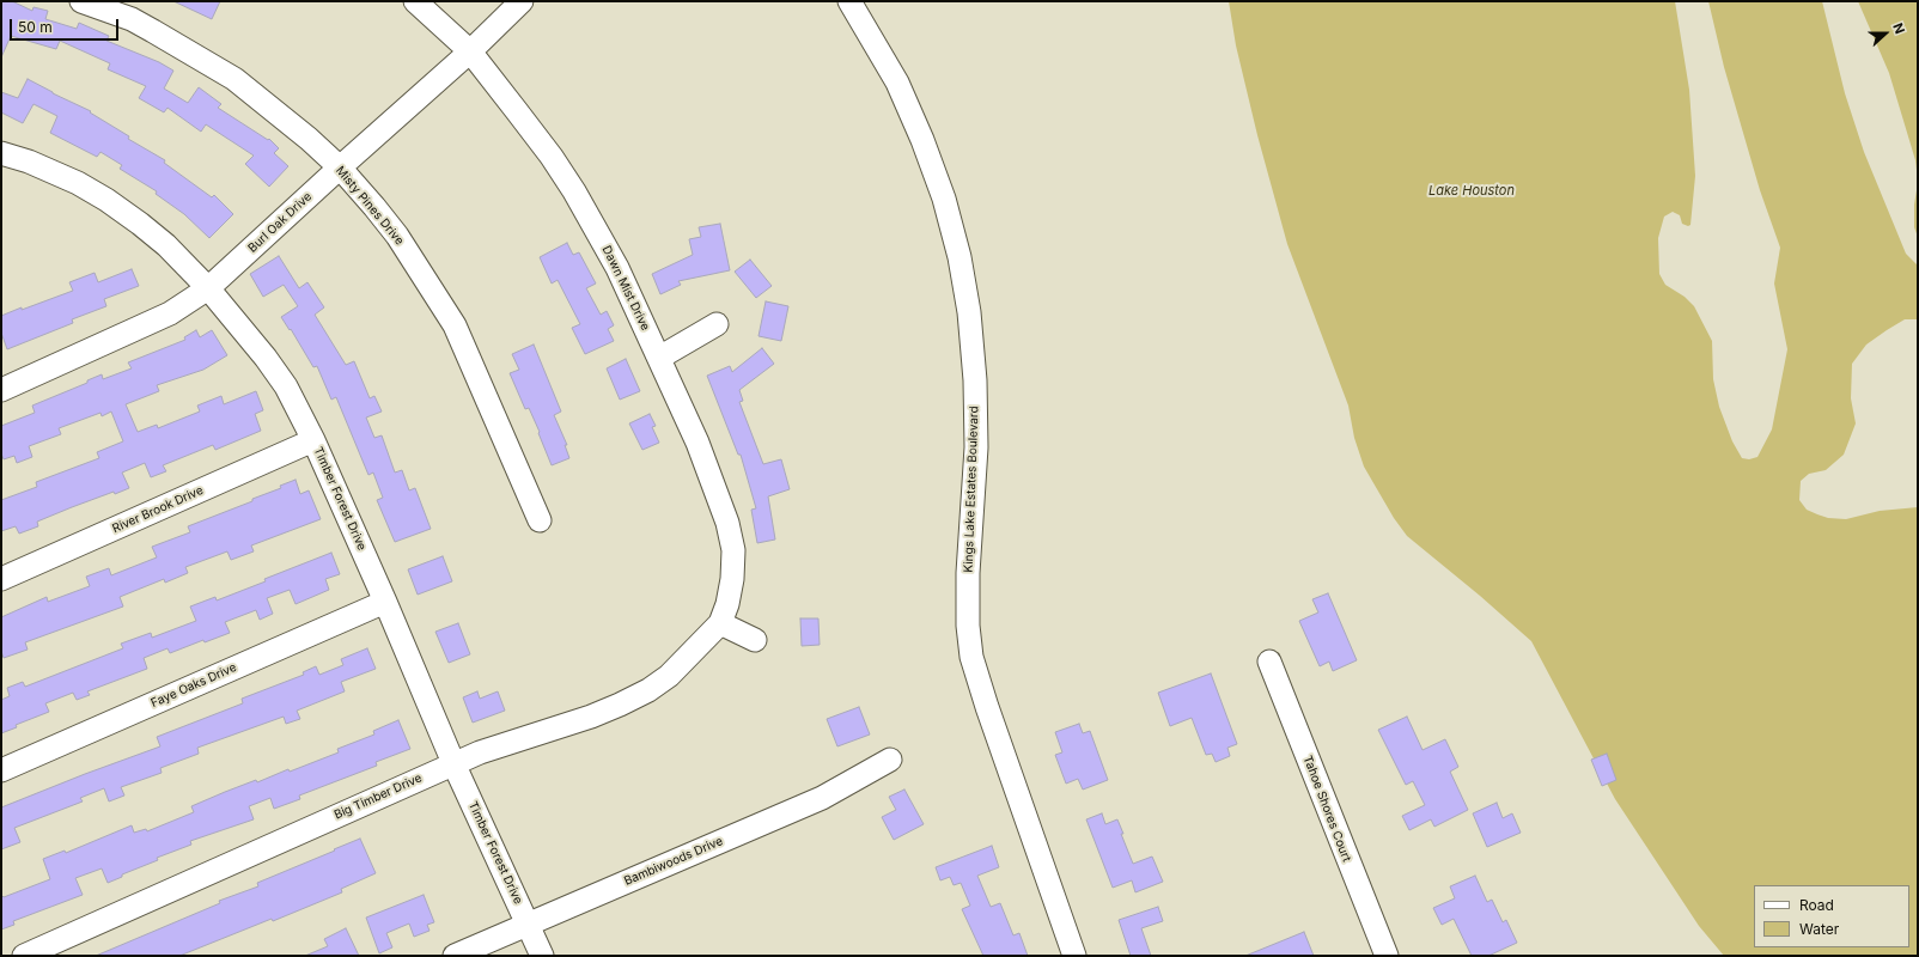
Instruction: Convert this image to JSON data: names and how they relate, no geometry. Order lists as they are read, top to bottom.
{
  "streets": {
    "street": [
      "Misty Pines Drive",
      "Burl Oak Drive",
      "Dawn Mist Drive",
      "Kings Lake Estates Boulevard",
      "Timber Forest Drive",
      "River Brook Drive",
      "Faye Oaks Drive",
      "Big Timber Drive",
      "Tahoe Shores Court",
      "Bambiwoods Drive"
    ]
  },
  "crossings": [
    ["Misty Pines Drive", "Burl Oak Drive"],
    ["Burl Oak Drive", "Dawn Mist Drive"],
    ["Burl Oak Drive", "Timber Forest Drive"],
    ["Dawn Mist Drive", "Big Timber Drive"],
    ["Timber Forest Drive", "River Brook Drive"],
    ["Timber Forest Drive", "Faye Oaks Drive"],
    ["Timber Forest Drive", "Big Timber Drive"],
    ["Timber Forest Drive", "Bambiwoods Drive"]
  ],
  "water": ["Lake Houston"],
  "legend": ["Road", "Water"],
  "scale_bar": "50 m",
  "north": "right"
}
